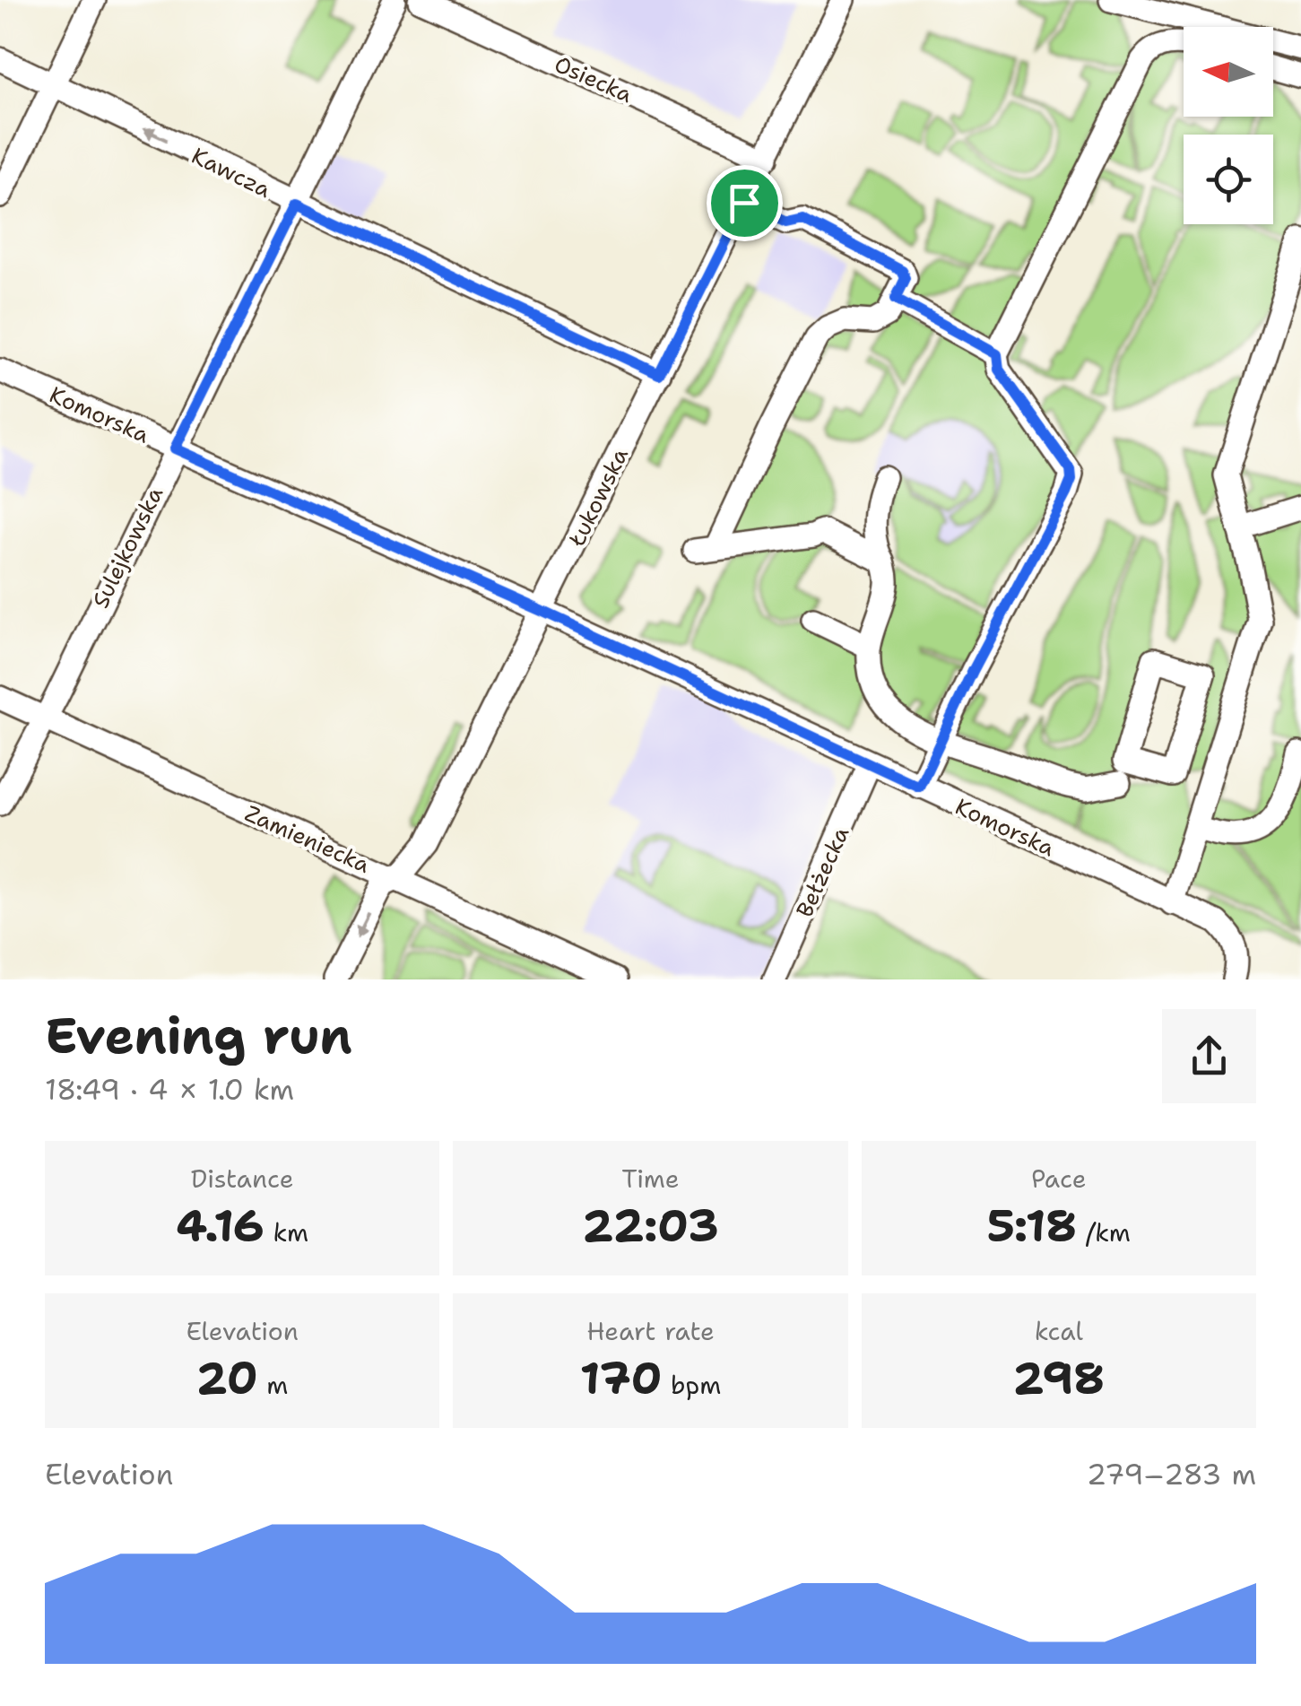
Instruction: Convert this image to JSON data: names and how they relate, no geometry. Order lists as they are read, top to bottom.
{
  "streets": {
    "street": [
      "Osiecka",
      "Kawcza",
      "Komorska",
      "Łukowska",
      "Sulejkowska",
      "Zamieniecka",
      "Bełżecka"
    ]
  },
  "crossings": [
    ["Osiecka", "Łukowska"],
    ["Kawcza", "Łukowska"],
    ["Kawcza", "Sulejkowska"],
    ["Komorska", "Łukowska"],
    ["Komorska", "Sulejkowska"],
    ["Komorska", "Bełżecka"],
    ["Łukowska", "Zamieniecka"],
    ["Sulejkowska", "Zamieniecka"]
  ],
  "one_way": ["Kawcza"],
  "north": "left",
  "page": {
    "heading": ["Evening run", "18:49 · 4 × 1.0 km"],
    "stats": [
      ["Distance", "4.16 km"],
      ["Time", "22:03"],
      ["Pace", "5:18 /km"],
      ["Elevation", "20 m"],
      ["Heart rate", "170 bpm"],
      ["kcal", "298"]
    ],
    "chart": ["Elevation", "279–283 m"]
  }
}
